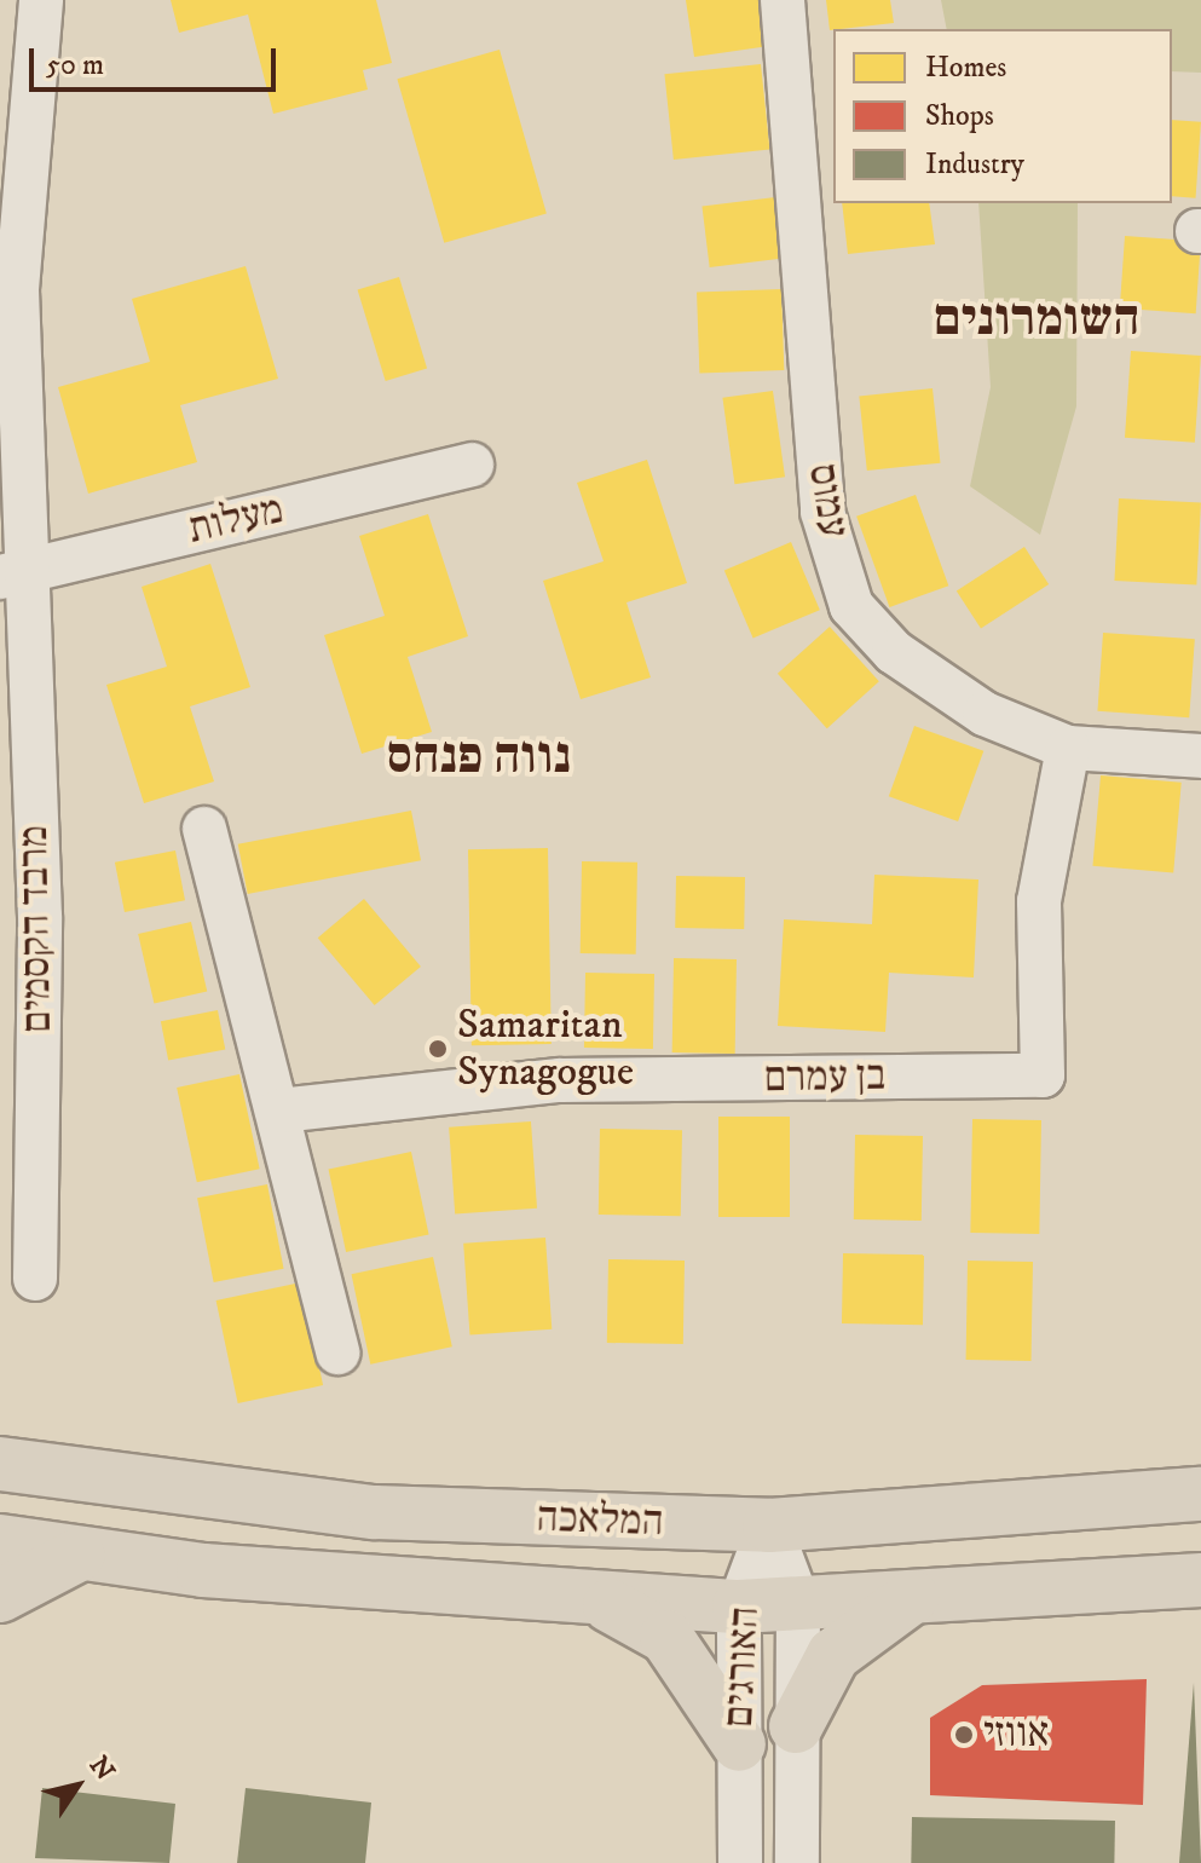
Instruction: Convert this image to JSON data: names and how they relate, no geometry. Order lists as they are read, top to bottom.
{
  "streets": {
    "main road": ["המלאכה"],
    "street": [
      "עמוס",
      "מעלות",
      "מרבד הקסמים",
      "בן עמרם",
      "האורגים"
    ]
  },
  "crossings": [
    ["עמוס", "בן עמרם"],
    ["מעלות", "מרבד הקסמים"],
    ["המלאכה", "האורגים"]
  ],
  "districts": ["השומרונים", "נווה פנחס"],
  "places": ["Samaritan Synagogue", "אווזי"],
  "legend": ["Homes", "Shops", "Industry"],
  "scale_bar": "50 m",
  "north": "top right"
}
